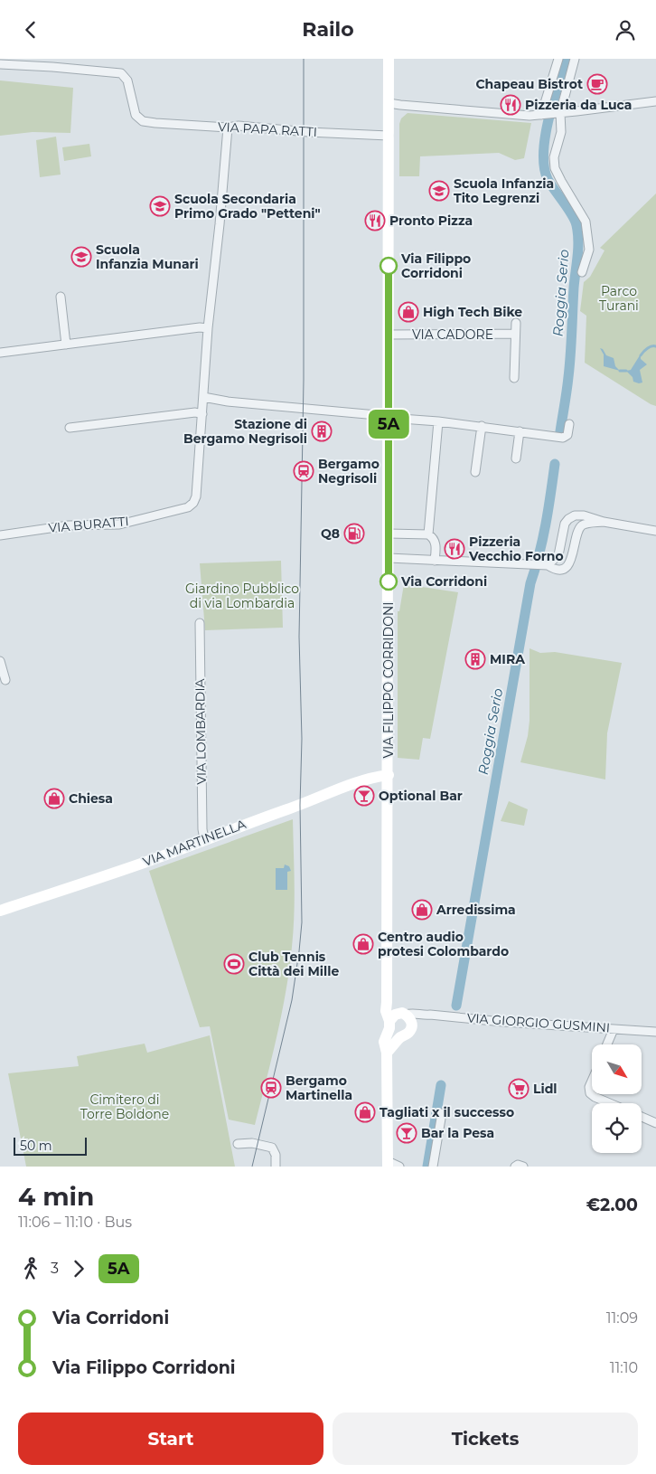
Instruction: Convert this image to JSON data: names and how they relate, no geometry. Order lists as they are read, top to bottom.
{
  "streets": {
    "street": [
      "VIA PAPA RATTI",
      "VIA CADORE",
      "VIA BURATTI",
      "VIA FILIPPO CORRIDONI",
      "VIA LOMBARDIA",
      "VIA MARTINELLA",
      "VIA GIORGIO GUSMINI"
    ]
  },
  "crossings": [
    ["VIA PAPA RATTI", "VIA BURATTI"],
    ["VIA PAPA RATTI", "VIA FILIPPO CORRIDONI"],
    ["VIA CADORE", "VIA FILIPPO CORRIDONI"],
    ["VIA FILIPPO CORRIDONI", "VIA MARTINELLA"],
    ["VIA FILIPPO CORRIDONI", "VIA GIORGIO GUSMINI"],
    ["VIA LOMBARDIA", "VIA MARTINELLA"]
  ],
  "water": ["Roggia Serio"],
  "parks": ["Parco Turani", "Giardino Pubblico di via Lombardia", "Cimitero di Torre Boldone"],
  "places": {
    "cafe": ["Chapeau Bistrot"],
    "restaurant": ["Pizzeria da Luca", "Pronto Pizza", "Pizzeria Vecchio Forno"],
    "school or university": ["Scuola Infanzia Tito Legrenzi", "Scuola Secondaria Primo Grado \"Petteni\"", "Scuola Infanzia Munari"],
    "other": ["Via Filippo Corridoni", "Via Corridoni"],
    "shop": [
      "High Tech Bike",
      "Chiesa",
      "Arredissima",
      "Centro audio protesi Colombardo",
      "Tagliati x il successo"
    ],
    "building": ["Stazione di Bergamo Negrisoli", "MIRA"],
    "station": ["Bergamo Negrisoli", "Bergamo Martinella"],
    "fuel station": ["Q8"],
    "bar": ["Optional Bar", "Bar la Pesa"],
    "sports": ["Club Tennis Città dei Mille"],
    "supermarket": ["Lidl"]
  },
  "lines": ["bus line 5A"],
  "scale_bar": "50 m",
  "north": "bottom right",
  "page": {
    "header": "Railo",
    "on_map": "5A",
    "scale": "50 m",
    "heading": ["4 min", "11:06 – 11:10 · Bus", "€2.00"],
    "legs": ["3", "5A"],
    "list": [
      {
        "name": "Via Corridoni",
        "value": "11:09"
      },
      {
        "name": "Via Filippo Corridoni",
        "value": "11:10"
      }
    ],
    "buttons": ["Start", "Tickets"]
  }
}
